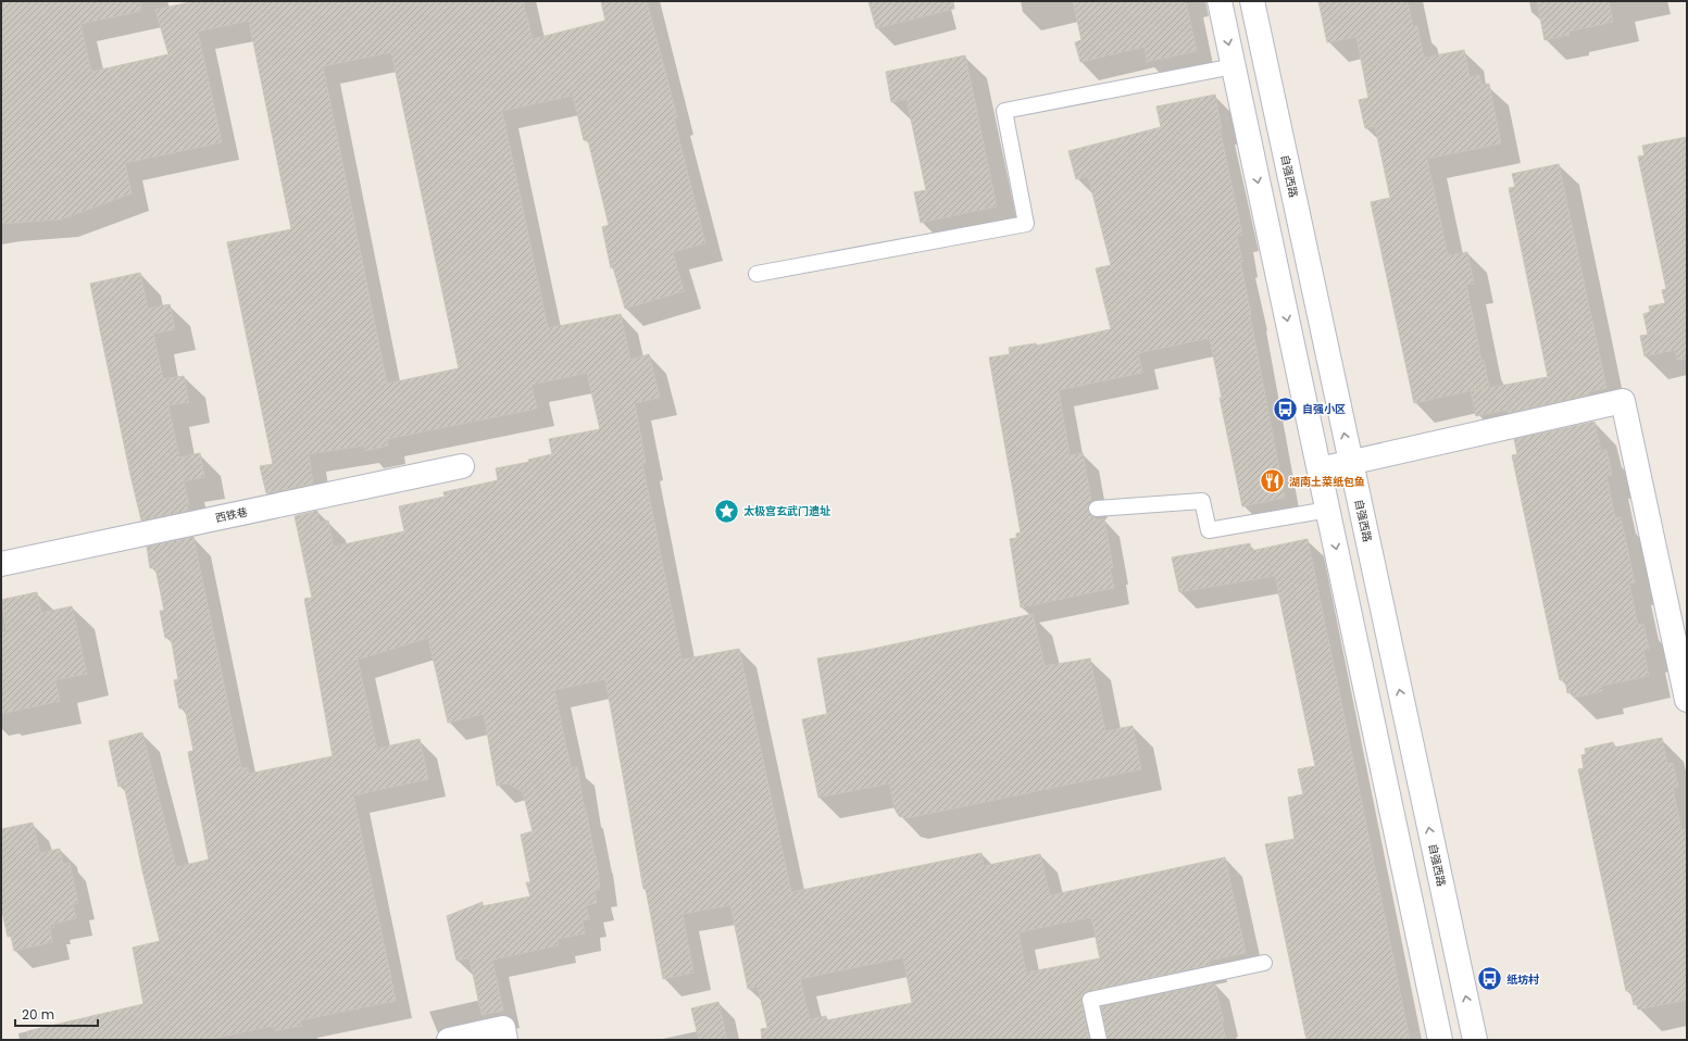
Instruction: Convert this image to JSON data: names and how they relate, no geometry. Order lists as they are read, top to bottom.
{
  "streets": {
    "main road": ["自强西路", "西铁巷"]
  },
  "places": {
    "bus stop": ["自强小区", "纸坊村"],
    "restaurant": ["湖南土菜纸包鱼"],
    "place": ["太极宫玄武门遗址"]
  },
  "scale_bar": "20 m"
}
